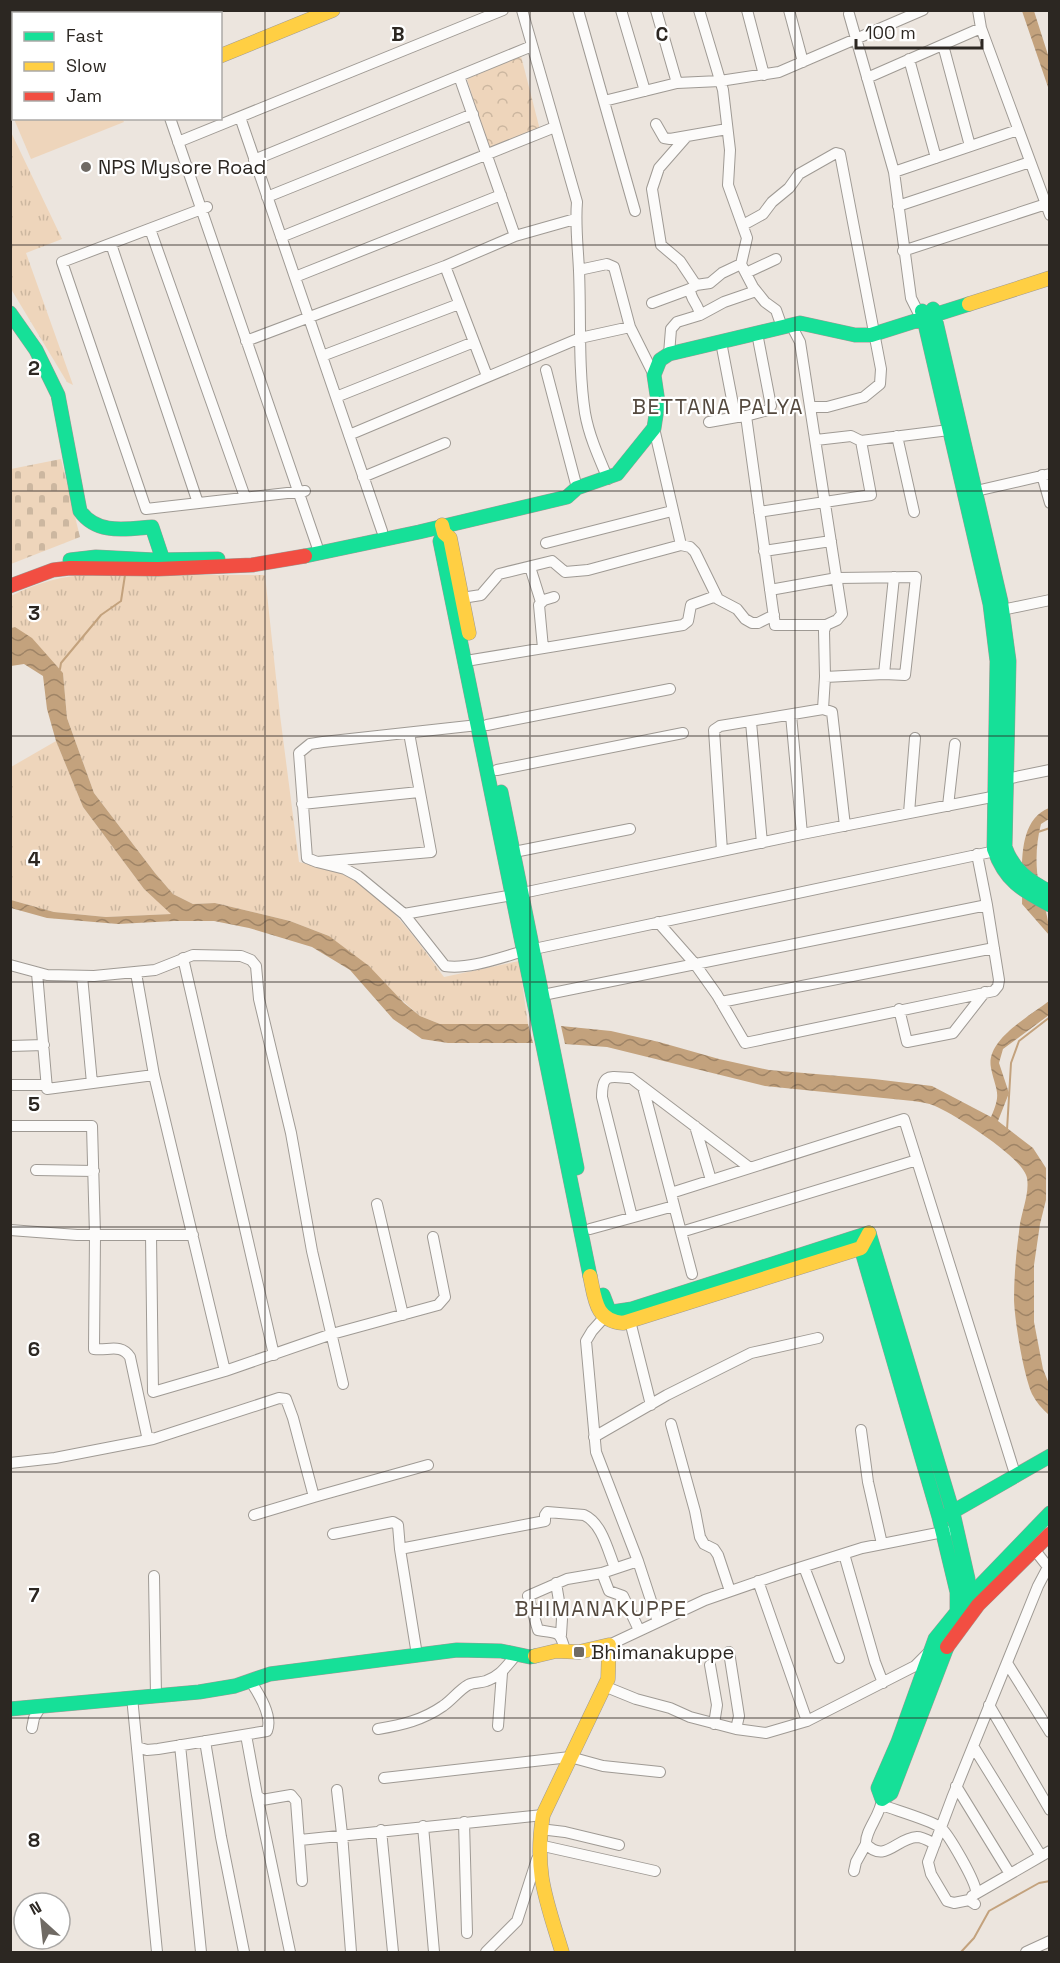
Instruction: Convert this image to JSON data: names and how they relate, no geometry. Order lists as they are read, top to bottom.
{
  "districts": ["BETTANA PALYA", "BHIMANAKUPPE"],
  "places": {
    "other": ["NPS Mysore Road"],
    "transit": ["Bhimanakuppe"]
  },
  "legend": ["Fast", "Slow", "Jam"],
  "scale_bar": "100 m",
  "north": "top left",
  "grid": {
    "columns": ["B", "C"],
    "rows": [
      "2",
      "3",
      "4",
      "5",
      "6",
      "7",
      "8"
    ]
  }
}
